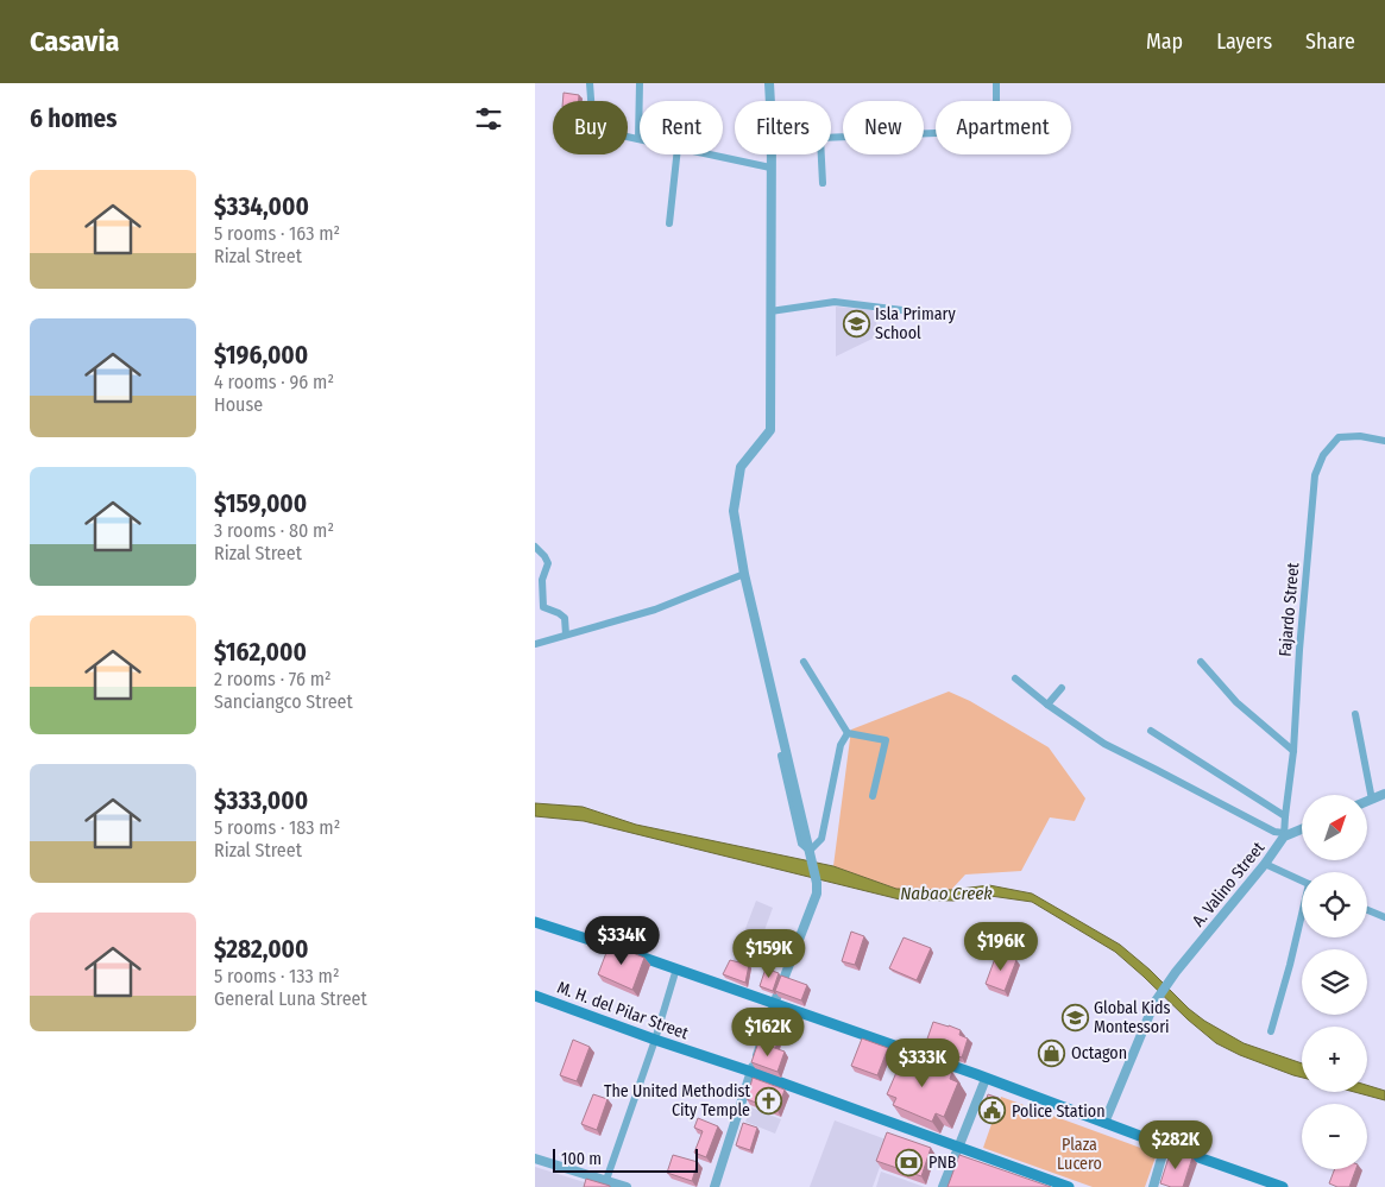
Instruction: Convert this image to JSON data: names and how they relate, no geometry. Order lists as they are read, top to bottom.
{
  "streets": {
    "main road": ["M. H. del Pilar Street"],
    "street": ["Fajardo Street", "A. Valino Street"]
  },
  "crossings": [
    ["Fajardo Street", "A. Valino Street"]
  ],
  "water": ["Nabao Creek"],
  "parks": ["Plaza Lucero"],
  "places": {
    "school or university": ["Isla Primary School", "Global Kids Montessori"],
    "shop": ["Octagon"],
    "church": ["The United Methodist City Temple"],
    "public building": ["Police Station"],
    "bank": ["PNB"]
  },
  "scale_bar": "100 m",
  "north": "top right",
  "page": {
    "header": "Casavia",
    "nav": ["Map", "Layers", "Share"],
    "heading": "6 homes",
    "chip": [
      "Buy",
      "Rent",
      "Filters",
      "New",
      "Apartment"
    ],
    "list": [
      {
        "name": "$334,000",
        "note": "5 rooms · 163 m² · Rizal Street"
      },
      {
        "name": "$196,000",
        "note": "4 rooms · 96 m² · House"
      },
      {
        "name": "$159,000",
        "note": "3 rooms · 80 m² · Rizal Street"
      },
      {
        "name": "$162,000",
        "note": "2 rooms · 76 m² · Sanciangco Street"
      },
      {
        "name": "$333,000",
        "note": "5 rooms · 183 m² · Rizal Street"
      },
      {
        "name": "$282,000",
        "note": "5 rooms · 133 m² · General Luna Street"
      }
    ],
    "map_buttons": ["+", "−"],
    "price": [
      "$334K",
      "$196K",
      "$159K",
      "$162K",
      "$333K",
      "$282K"
    ],
    "scale": "100 m"
  }
}
